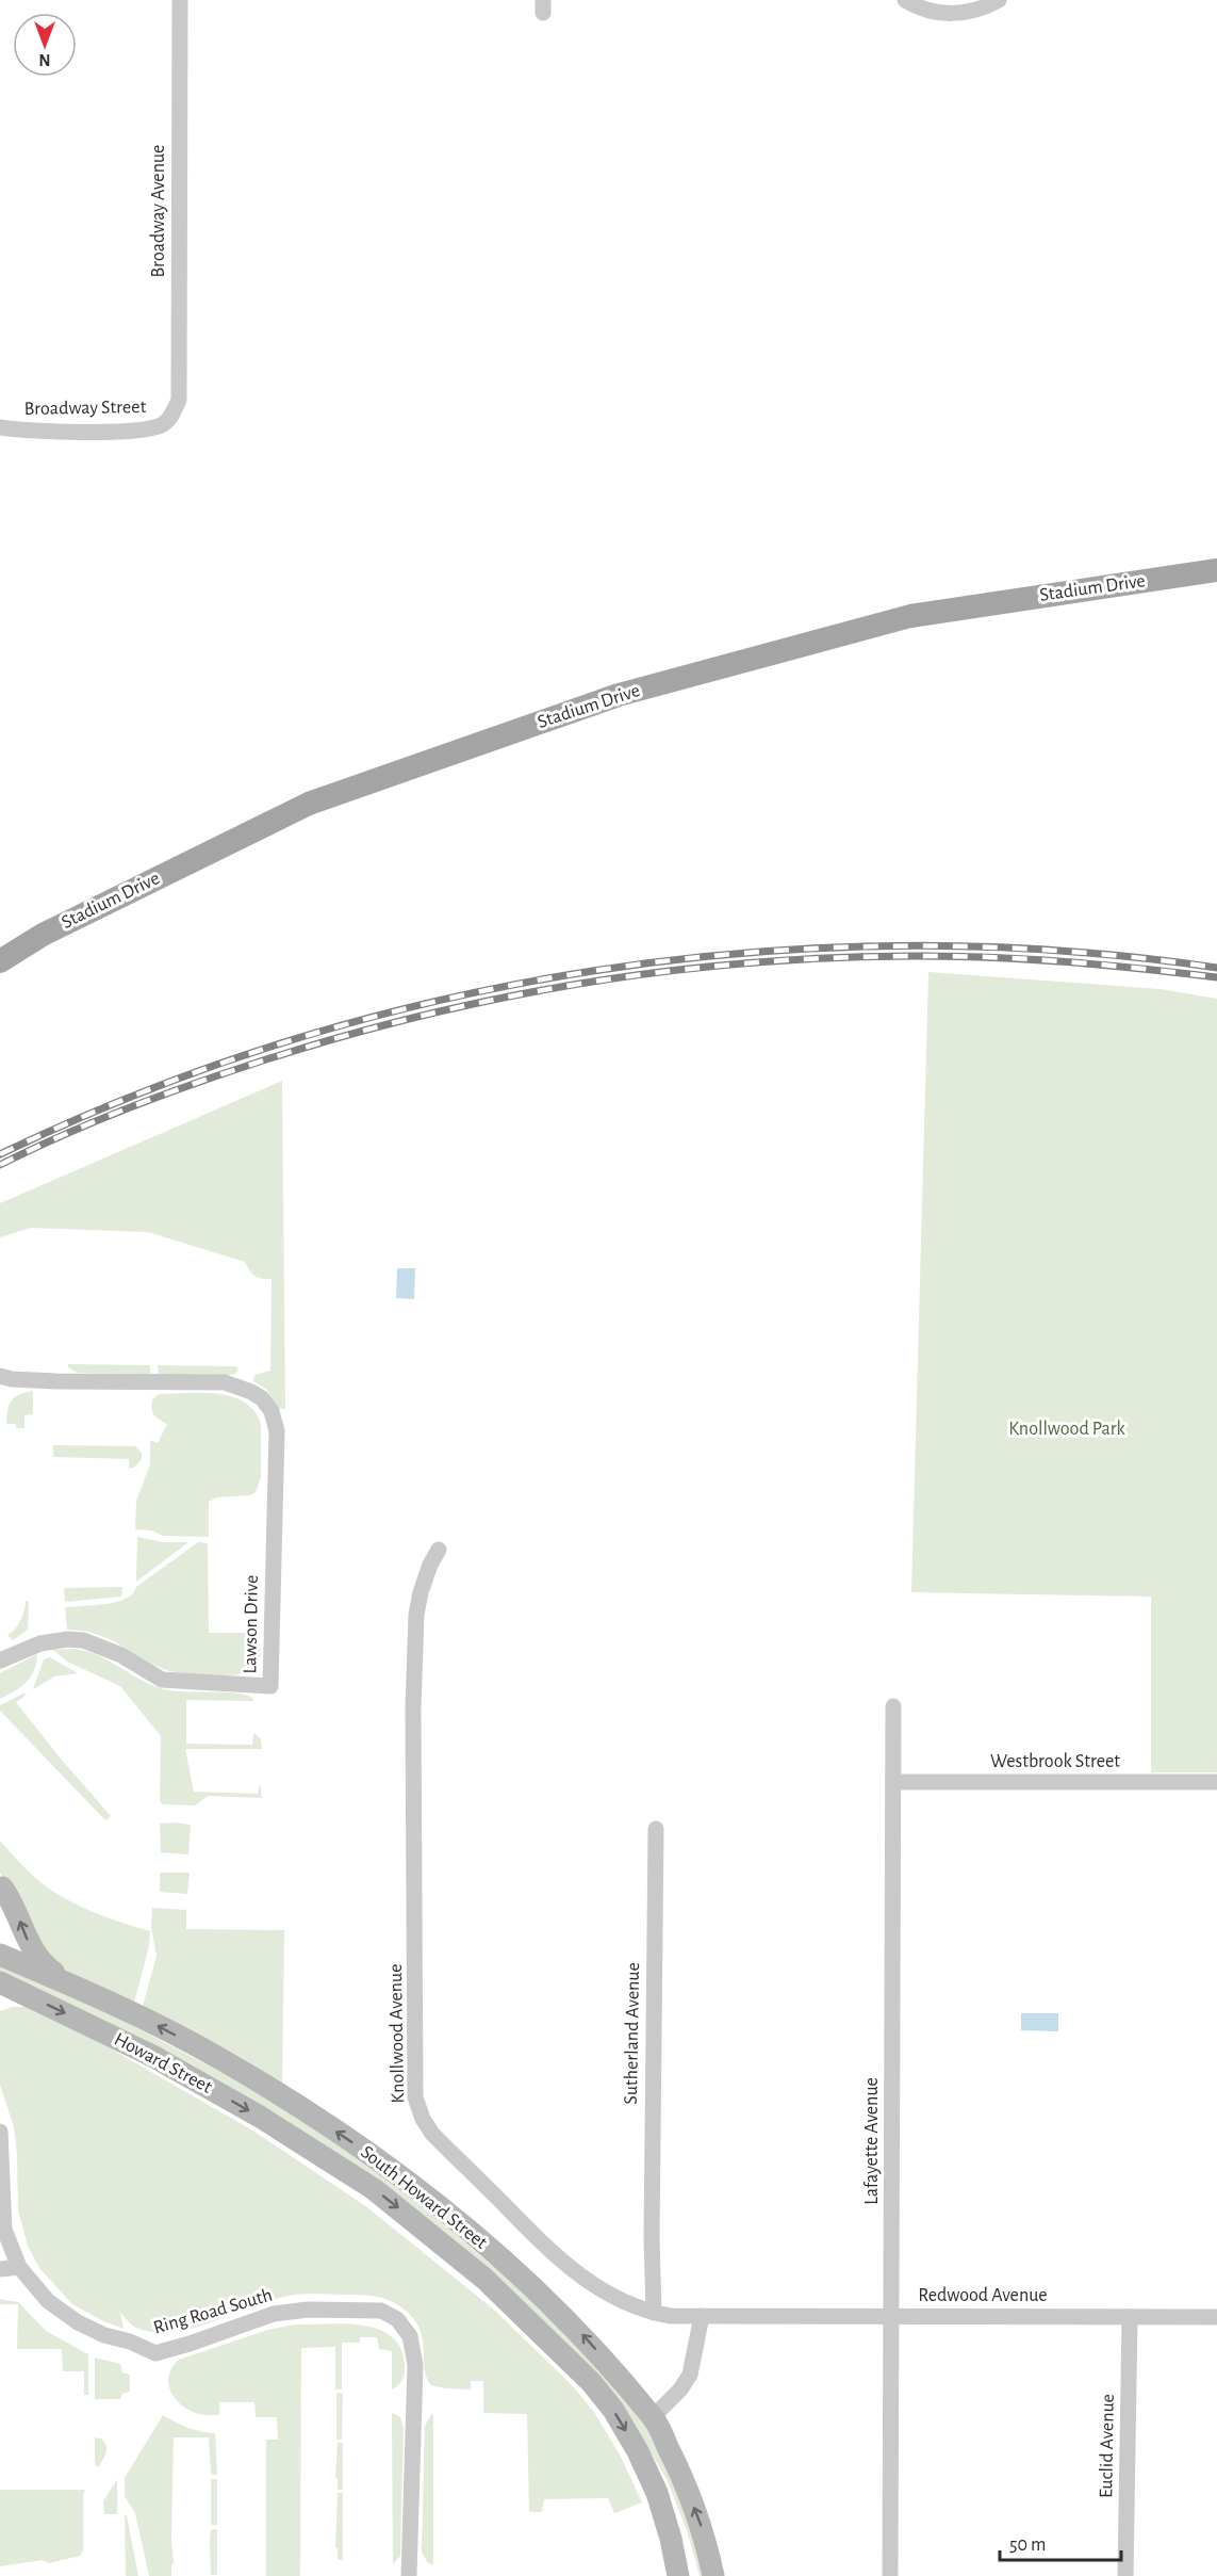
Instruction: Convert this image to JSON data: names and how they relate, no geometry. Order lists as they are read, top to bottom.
{
  "streets": {
    "main road": ["Stadium Drive"],
    "street": [
      "Broadway Avenue",
      "Broadway Street",
      "Lawson Drive",
      "Westbrook Street",
      "Knollwood Avenue",
      "Sutherland Avenue",
      "Howard Street",
      "Lafayette Avenue",
      "South Howard Street",
      "Redwood Avenue",
      "Ring Road South",
      "Euclid Avenue"
    ]
  },
  "crossings": [
    ["Broadway Avenue", "Broadway Street"],
    ["Westbrook Street", "Lafayette Avenue"],
    ["Knollwood Avenue", "Sutherland Avenue"],
    ["Knollwood Avenue", "Redwood Avenue"],
    ["Howard Street", "South Howard Street"],
    ["Lafayette Avenue", "Redwood Avenue"],
    ["Redwood Avenue", "Euclid Avenue"]
  ],
  "one_way": ["Howard Street"],
  "parks": ["Knollwood Park"],
  "scale_bar": "50 m",
  "north": "bottom"
}
